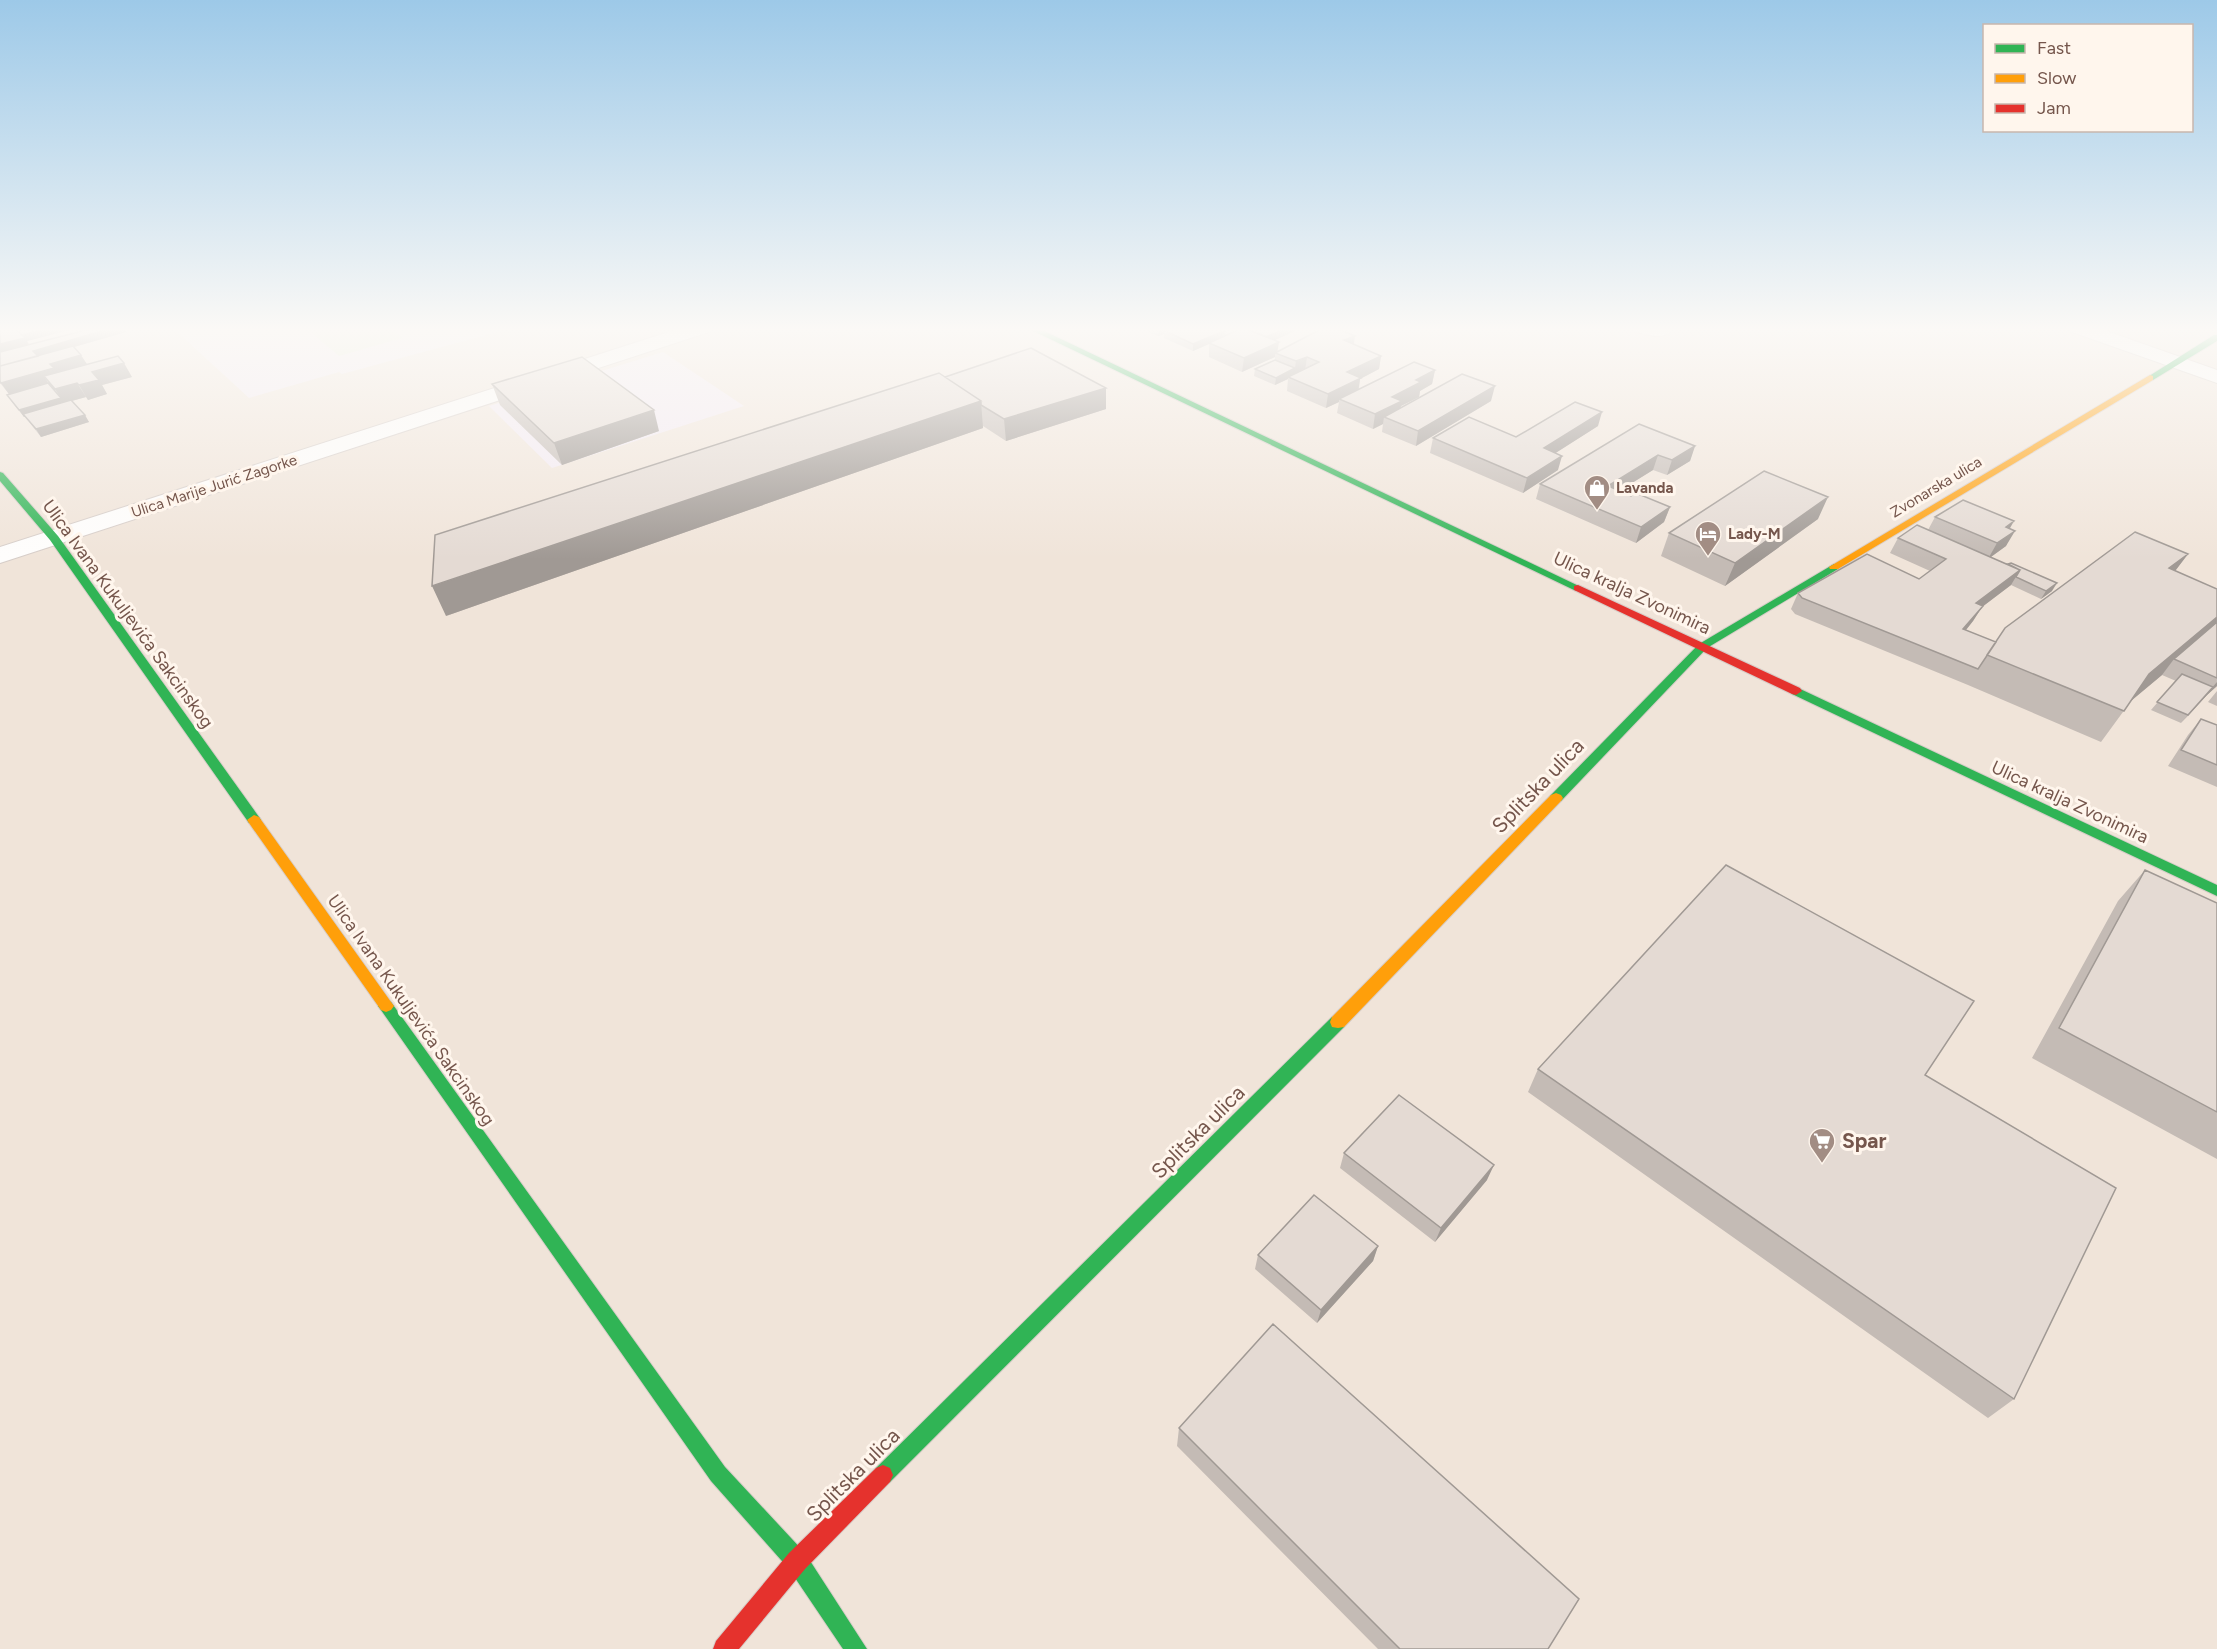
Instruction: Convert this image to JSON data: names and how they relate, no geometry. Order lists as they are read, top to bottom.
{
  "streets": {
    "street": [
      "Ulica Marije Jurić Zagorke",
      "Zvonarska ulica",
      "Ulica kralja Zvonimira",
      "Ulica Ivana Kukuljevića Sakcinskog",
      "Splitska ulica"
    ]
  },
  "crossings": [
    ["Ulica Marije Jurić Zagorke", "Ulica Ivana Kukuljevića Sakcinskog"],
    ["Zvonarska ulica", "Ulica kralja Zvonimira"],
    ["Zvonarska ulica", "Splitska ulica"],
    ["Ulica kralja Zvonimira", "Splitska ulica"],
    ["Ulica Ivana Kukuljevića Sakcinskog", "Splitska ulica"]
  ],
  "places": {
    "shop": ["Lavanda"],
    "hotel": ["Lady-M"],
    "supermarket": ["Spar"]
  },
  "legend": ["Fast", "Slow", "Jam"]
}
